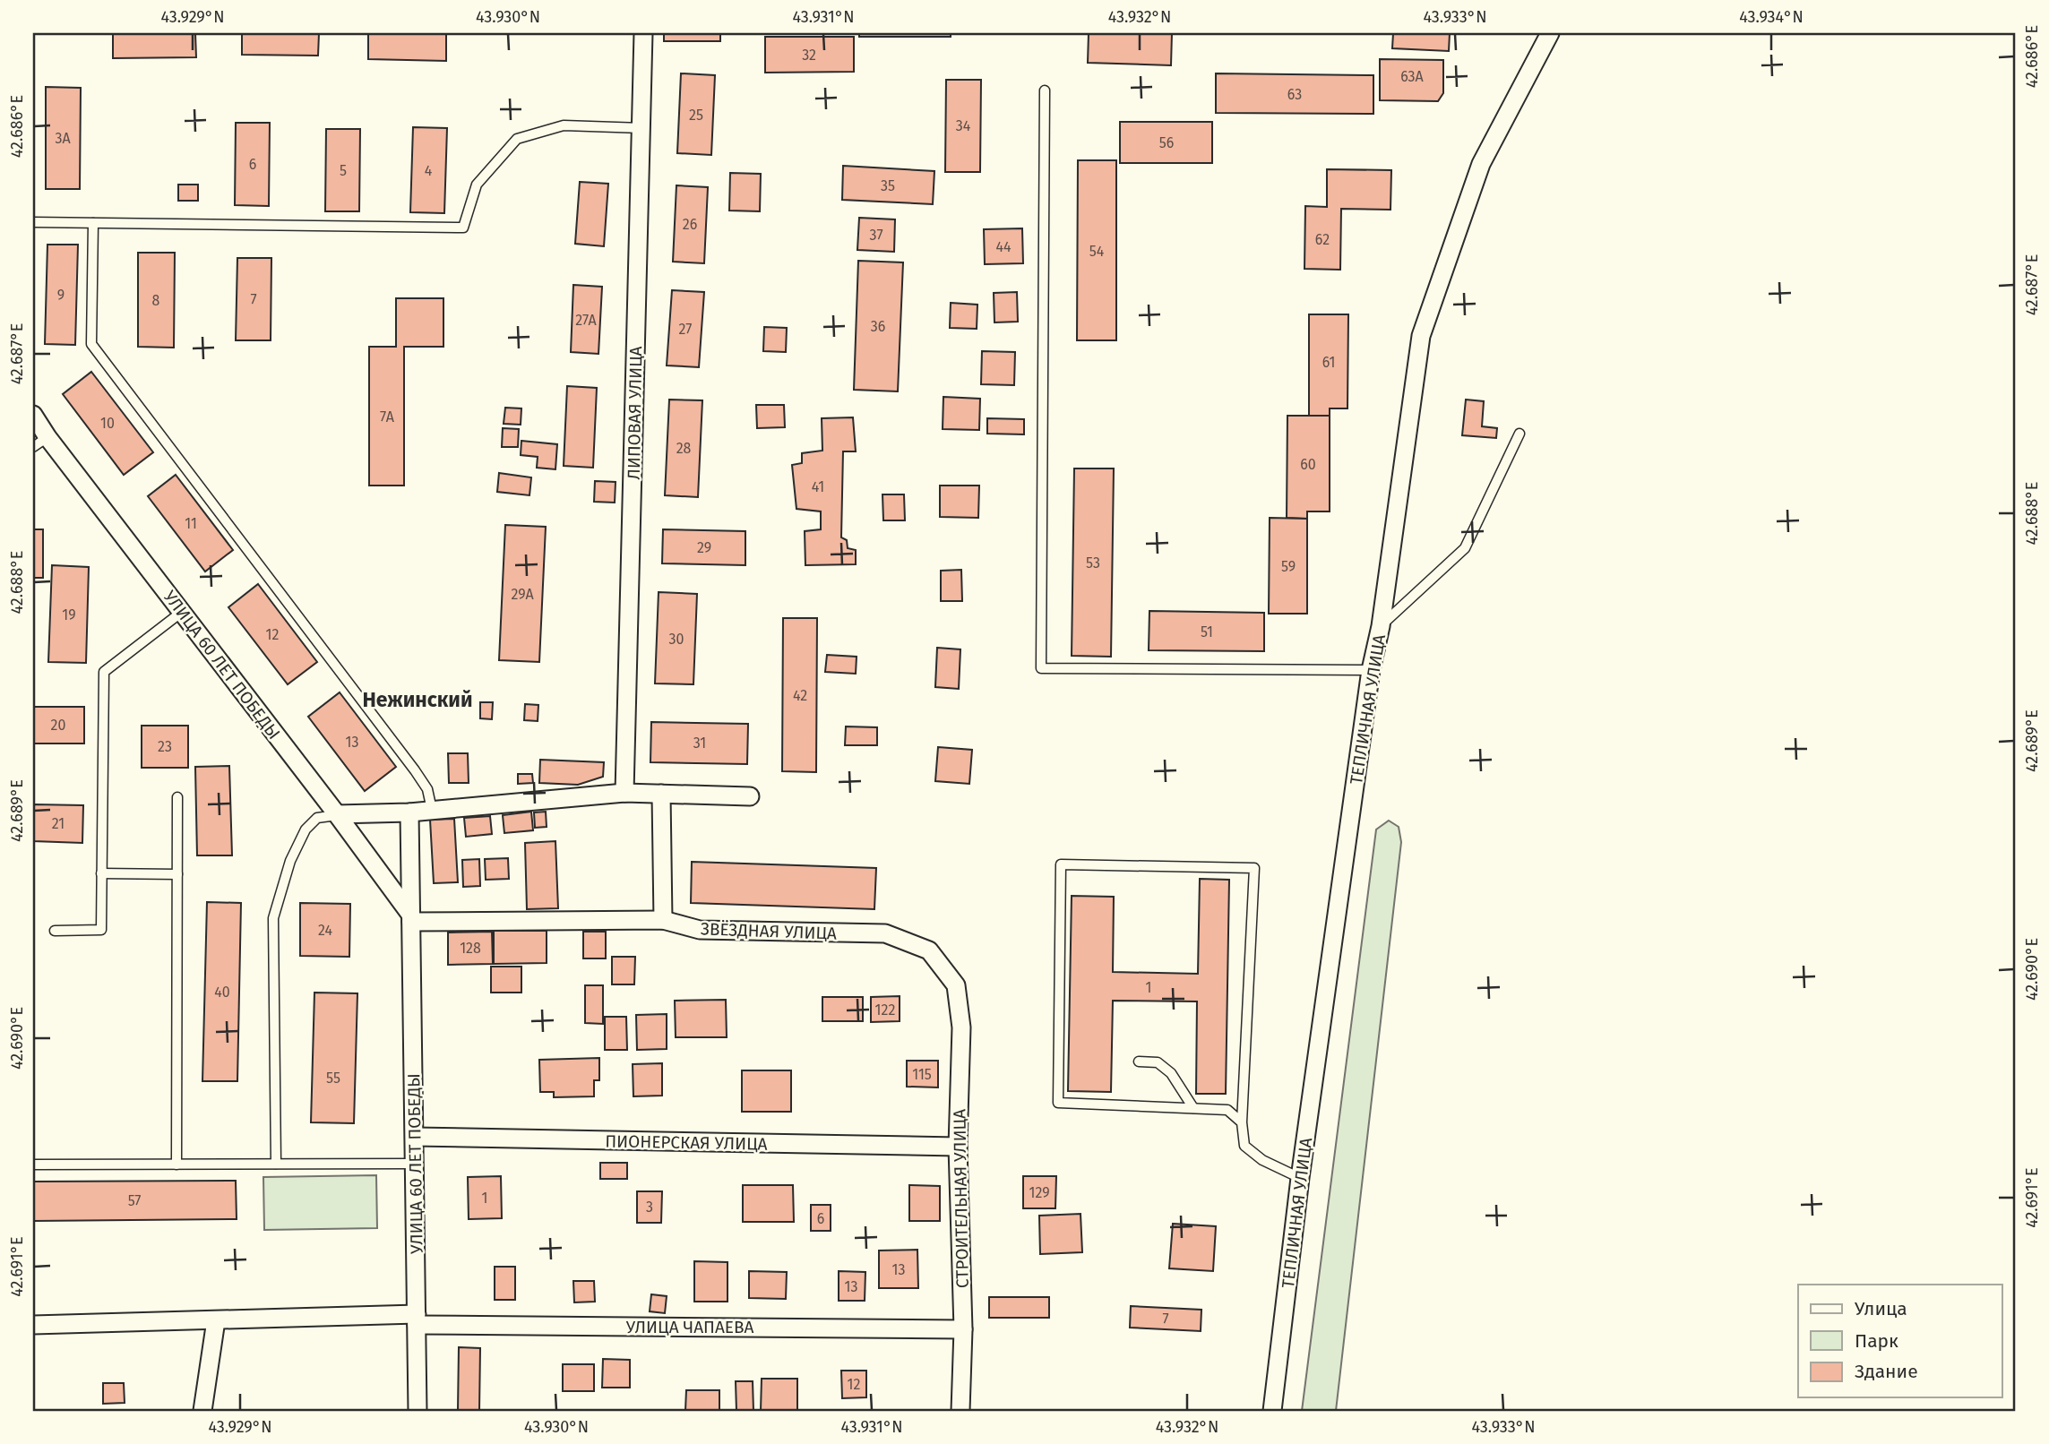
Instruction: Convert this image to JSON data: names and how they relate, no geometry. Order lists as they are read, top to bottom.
{
  "streets": {
    "street": [
      "ЛИПОВАЯ УЛИЦА",
      "УЛИЦА 60 ЛЕТ ПОБЕДЫ",
      "ТЕПЛИЧНАЯ УЛИЦА",
      "ЗВЁЗДНАЯ УЛИЦА",
      "ПИОНЕРСКАЯ УЛИЦА",
      "СТРОИТЕЛЬНАЯ УЛИЦА",
      "УЛИЦА ЧАПАЕВА"
    ]
  },
  "crossings": [
    ["УЛИЦА 60 ЛЕТ ПОБЕДЫ", "ЗВЁЗДНАЯ УЛИЦА"],
    ["УЛИЦА 60 ЛЕТ ПОБЕДЫ", "ПИОНЕРСКАЯ УЛИЦА"],
    ["УЛИЦА 60 ЛЕТ ПОБЕДЫ", "УЛИЦА ЧАПАЕВА"],
    ["ЗВЁЗДНАЯ УЛИЦА", "СТРОИТЕЛЬНАЯ УЛИЦА"],
    ["ПИОНЕРСКАЯ УЛИЦА", "СТРОИТЕЛЬНАЯ УЛИЦА"],
    ["СТРОИТЕЛЬНАЯ УЛИЦА", "УЛИЦА ЧАПАЕВА"]
  ],
  "districts": ["Нежинский"],
  "house_numbers": [
    "32",
    "63А",
    "63",
    "25",
    "34",
    "3А",
    "56",
    "6",
    "5",
    "4",
    "35",
    "26",
    "37",
    "62",
    "44",
    "54",
    "9",
    "7",
    "8",
    "27А",
    "36",
    "27",
    "61",
    "7А",
    "10",
    "28",
    "60",
    "41",
    "11",
    "29",
    "53",
    "59",
    "29А",
    "19",
    "51",
    "12",
    "30",
    "42",
    "20",
    "13",
    "31",
    "23",
    "21",
    "24",
    "128",
    "1",
    "40",
    "122",
    "115",
    "55",
    "129",
    "1",
    "57",
    "3",
    "6",
    "13",
    "13",
    "7",
    "12"
  ],
  "legend": ["Улица", "Парк", "Здание"],
  "coordinates": [
    "43.929°N",
    "43.930°N",
    "43.931°N",
    "43.932°N",
    "43.933°N",
    "43.934°N",
    "42.686°E",
    "42.687°E",
    "42.688°E",
    "42.689°E",
    "42.690°E",
    "42.691°E"
  ]
}
